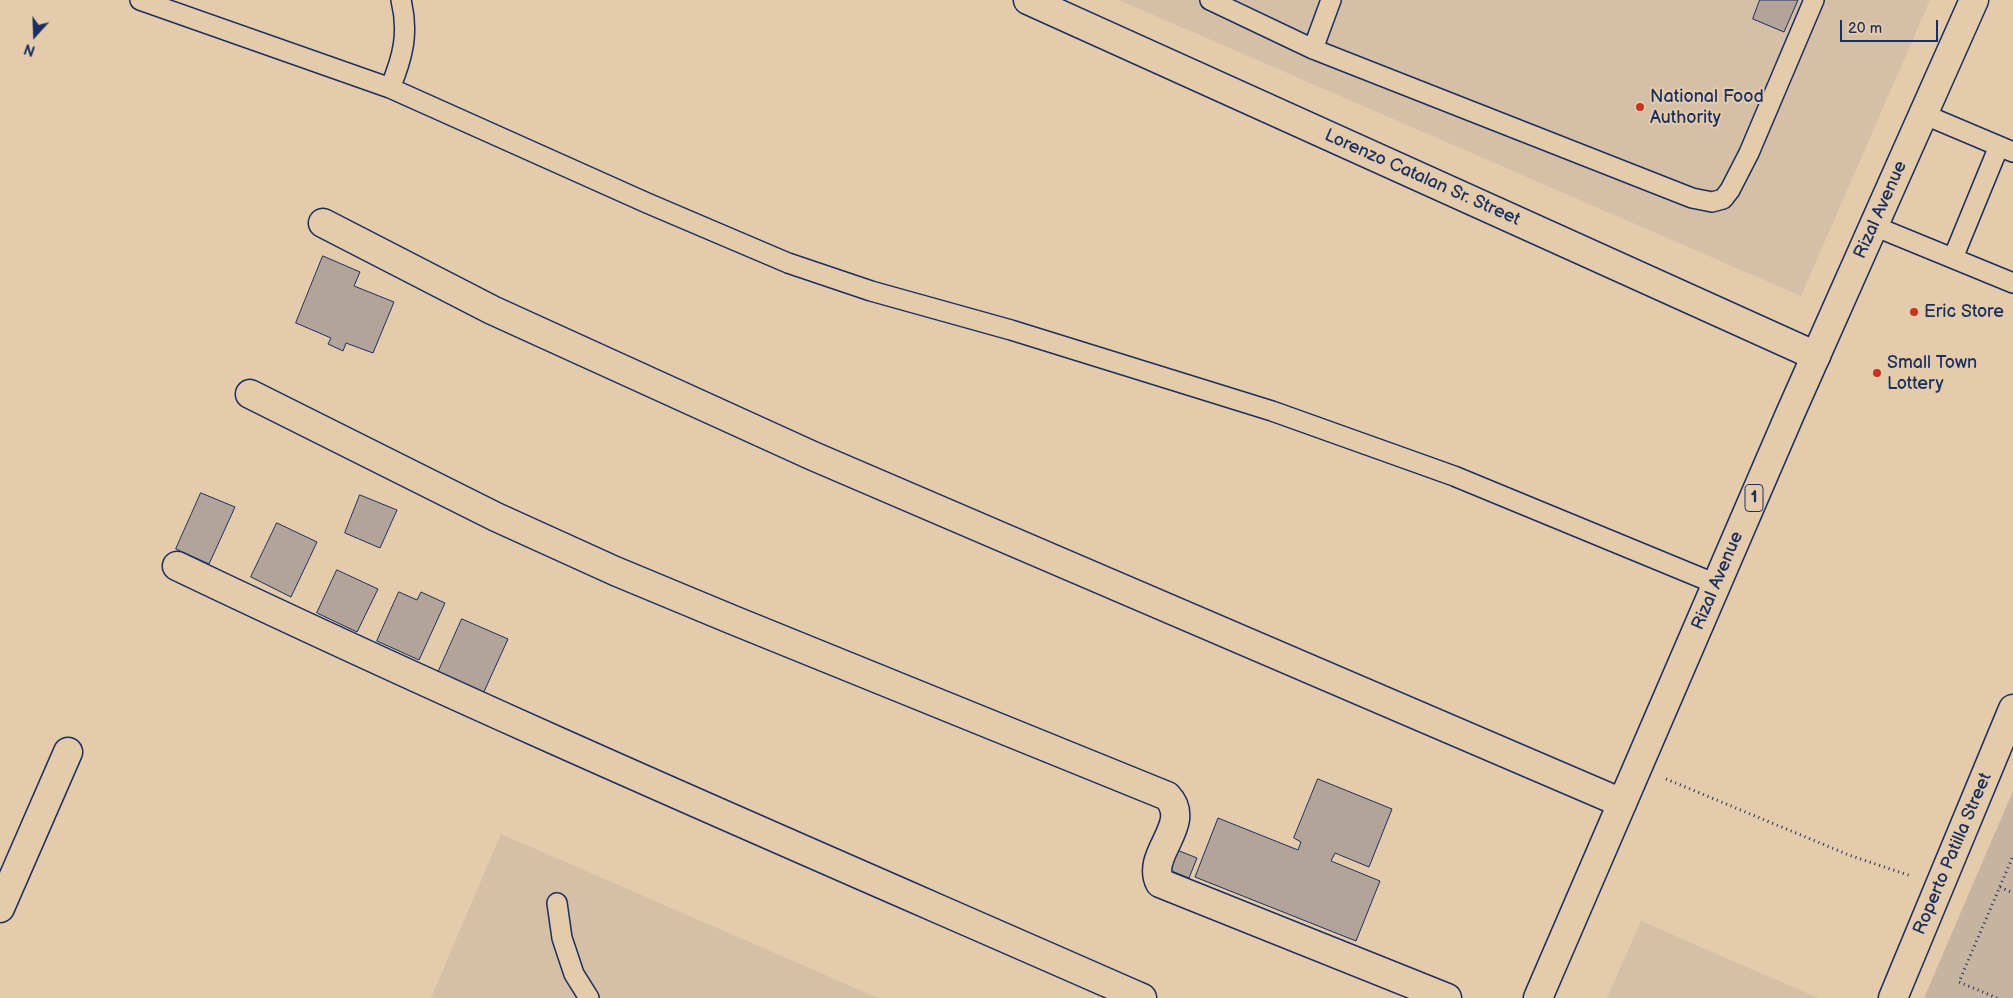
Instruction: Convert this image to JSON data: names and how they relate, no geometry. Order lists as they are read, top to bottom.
{
  "streets": {
    "street": [
      "Lorenzo Catalan Sr. Street",
      "Rizal Avenue",
      "1",
      "Roperto Patilla Street"
    ]
  },
  "crossings": [
    ["Lorenzo Catalan Sr. Street", "Rizal Avenue"]
  ],
  "places": ["National Food Authority", "Eric Store", "Small Town Lottery"],
  "scale_bar": "20 m",
  "north": "bottom"
}
